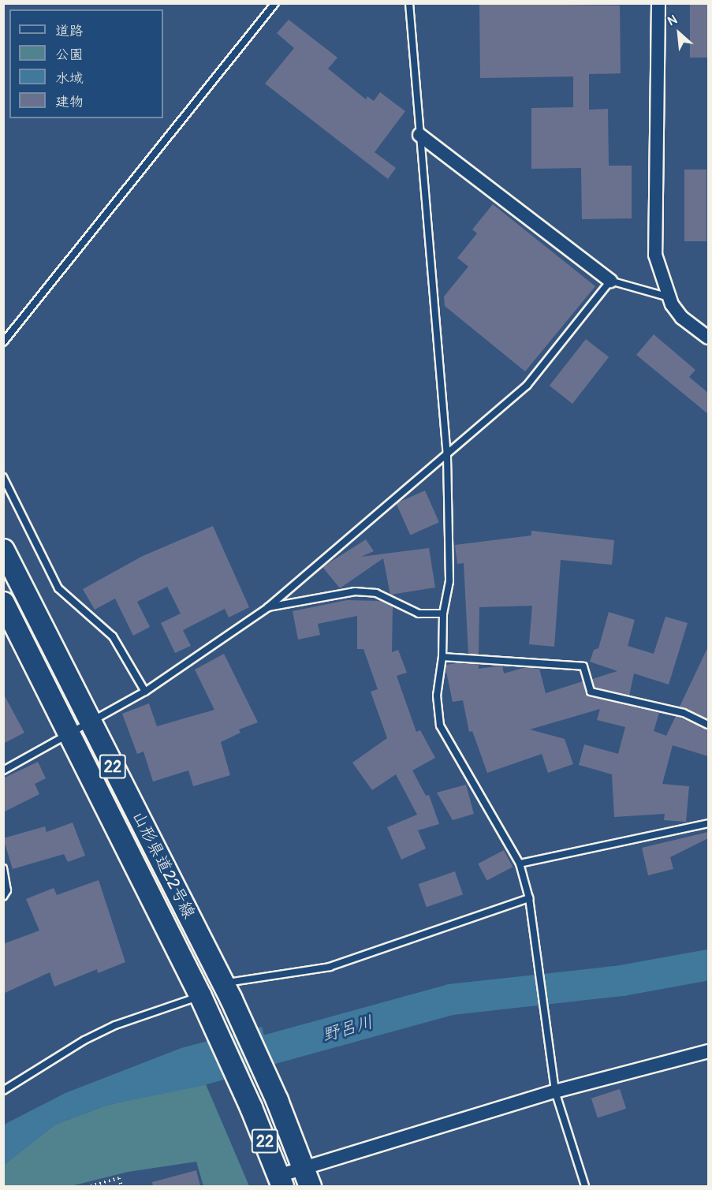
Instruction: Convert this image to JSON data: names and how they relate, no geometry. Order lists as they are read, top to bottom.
{
  "streets": {
    "main road": ["22", "山形県道22号線"]
  },
  "water": ["野呂川"],
  "legend": [
    "道路",
    "公園",
    "水域",
    "建物"
  ],
  "north": "top left"
}
